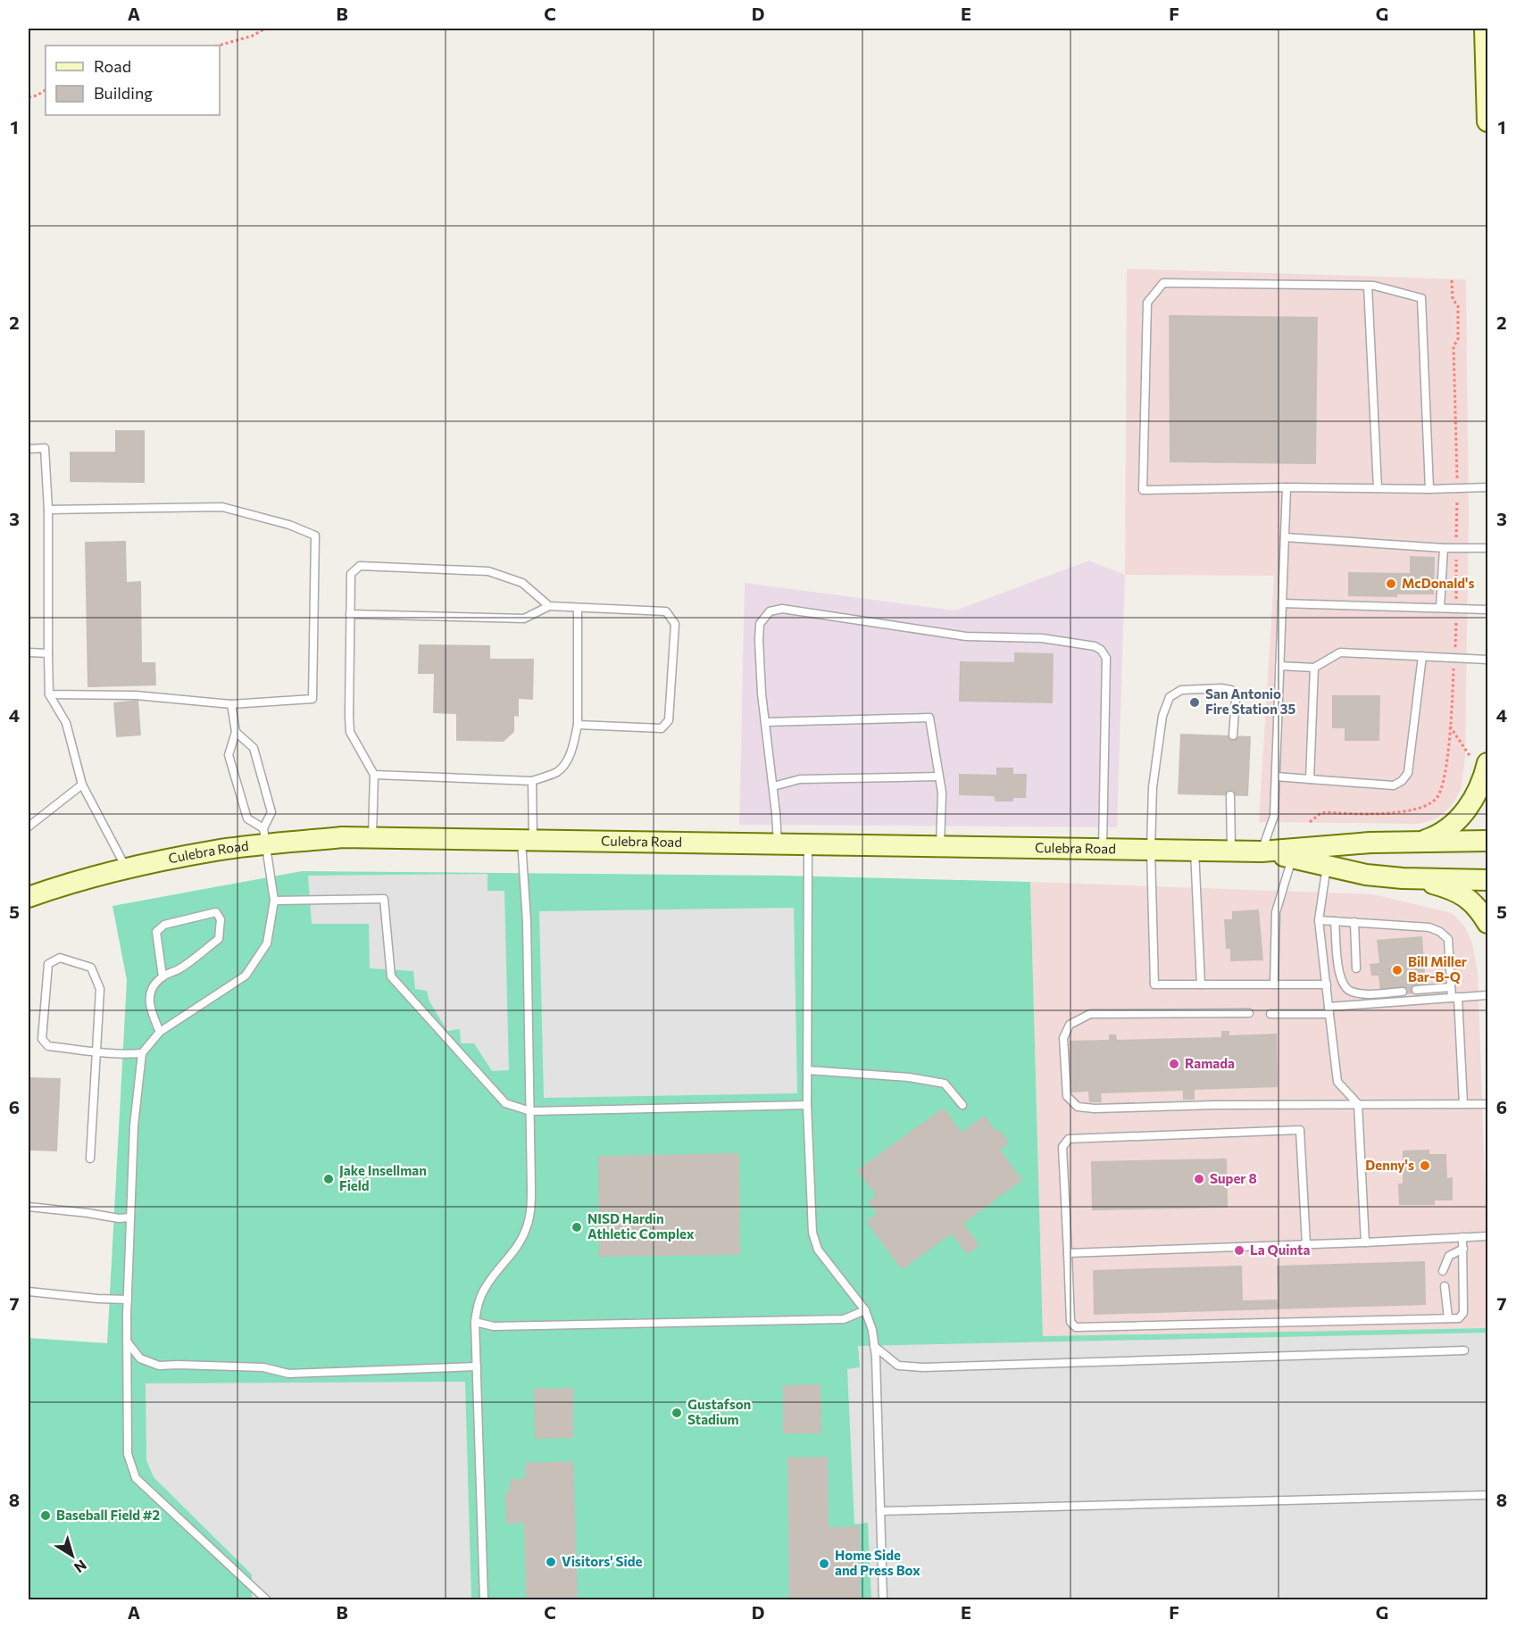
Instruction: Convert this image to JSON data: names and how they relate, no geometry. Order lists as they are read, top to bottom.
{
  "streets": {
    "main road": ["Culebra Road"]
  },
  "places": [
    "McDonald's",
    "San Antonio Fire Station 35",
    "Bill Miller Bar-B-Q",
    "Ramada",
    "Denny's",
    "Jake Insellman Field",
    "Super 8",
    "NISD Hardin Athletic Complex",
    "La Quinta",
    "Gustafson Stadium",
    "Baseball Field #2",
    "Visitors' Side",
    "Home Side and Press Box"
  ],
  "legend": ["Road", "Building"],
  "north": "bottom right",
  "grid": {
    "columns": [
      "A",
      "B",
      "C",
      "D",
      "E",
      "F",
      "G"
    ],
    "rows": [
      "1",
      "2",
      "3",
      "4",
      "5",
      "6",
      "7",
      "8"
    ]
  }
}
